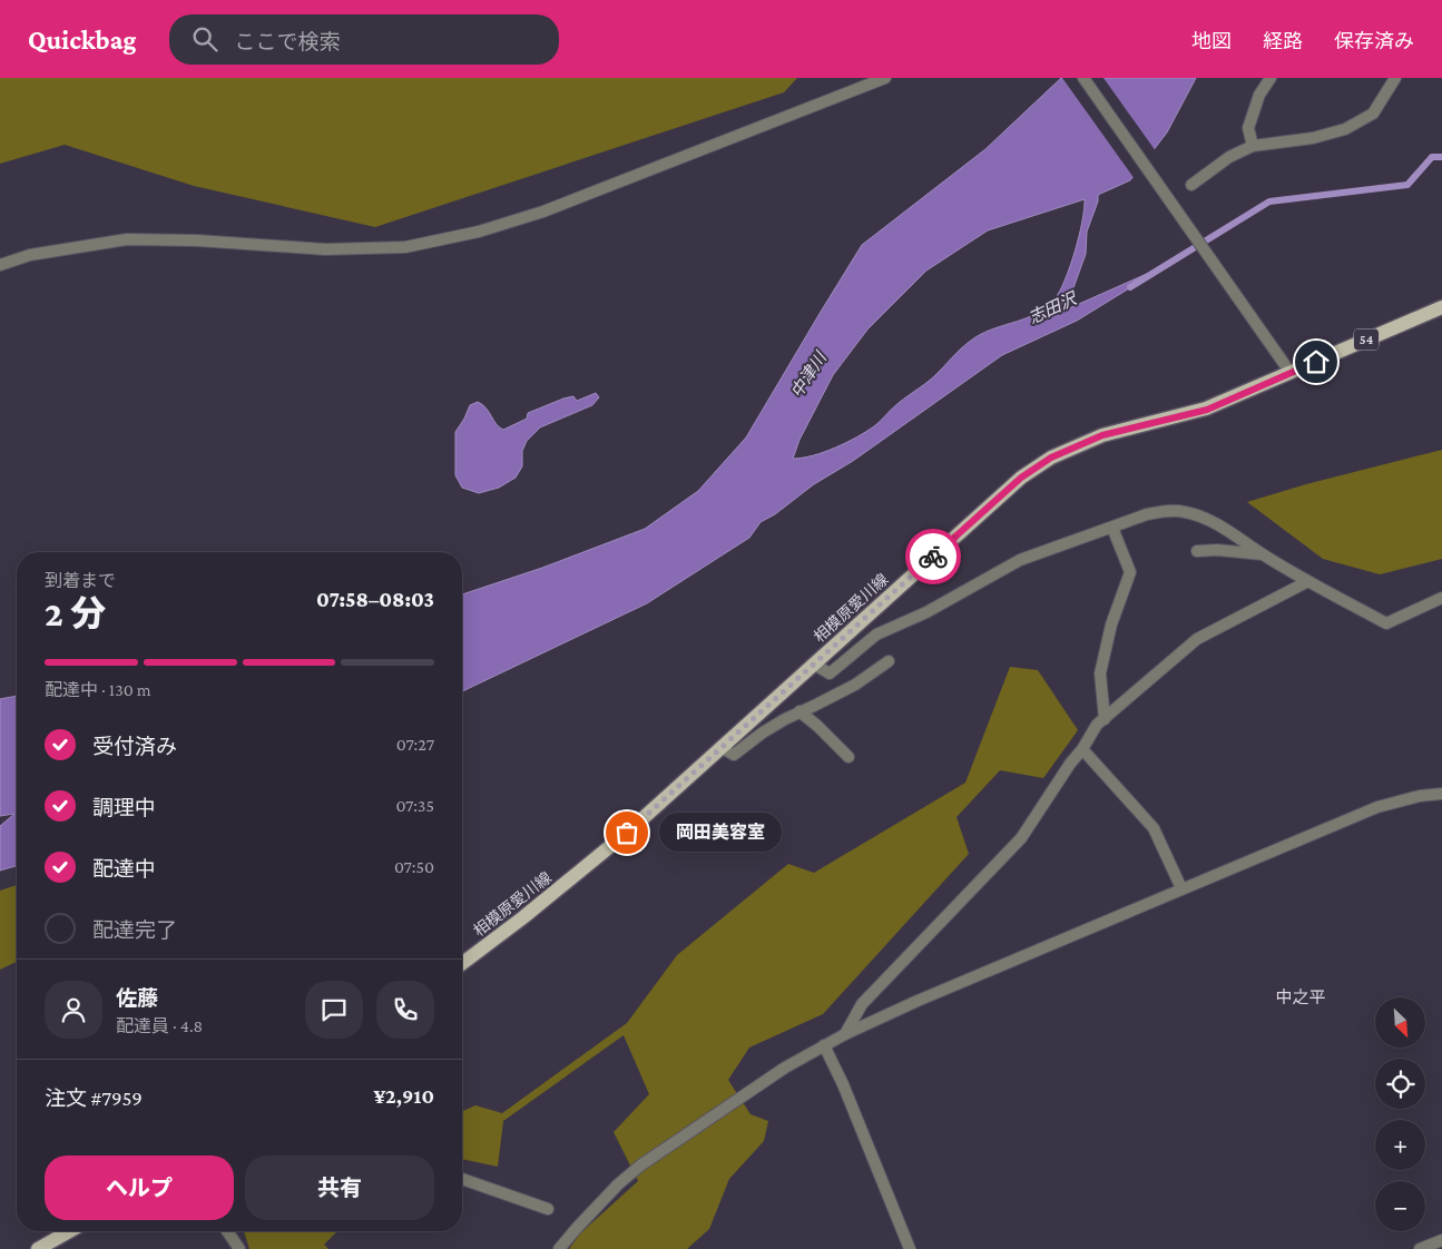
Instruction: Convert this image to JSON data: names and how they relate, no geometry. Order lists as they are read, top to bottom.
{
  "streets": {
    "main road": ["54", "相模原愛川線"]
  },
  "districts": ["中之平"],
  "water": ["志田沢", "中津川"],
  "places": ["岡田美容室"],
  "north": "bottom right",
  "page": {
    "header": "Quickbag",
    "search": "ここで検索",
    "nav": ["地図", "経路", "保存済み"],
    "heading": ["2 分", "到着まで", "07:58–08:03"],
    "panel": [
      "佐藤",
      "配達員 · 4.8",
      "注文 #7959",
      "¥2,910"
    ],
    "bar": "配達中 · 130 m",
    "list": [
      ["受付済み", "07:27"],
      ["調理中", "07:35"],
      ["配達中", "07:50"],
      "配達完了"
    ],
    "bubble": "岡田美容室",
    "map_buttons": ["+", "−"],
    "buttons": ["ヘルプ", "共有"]
  }
}
